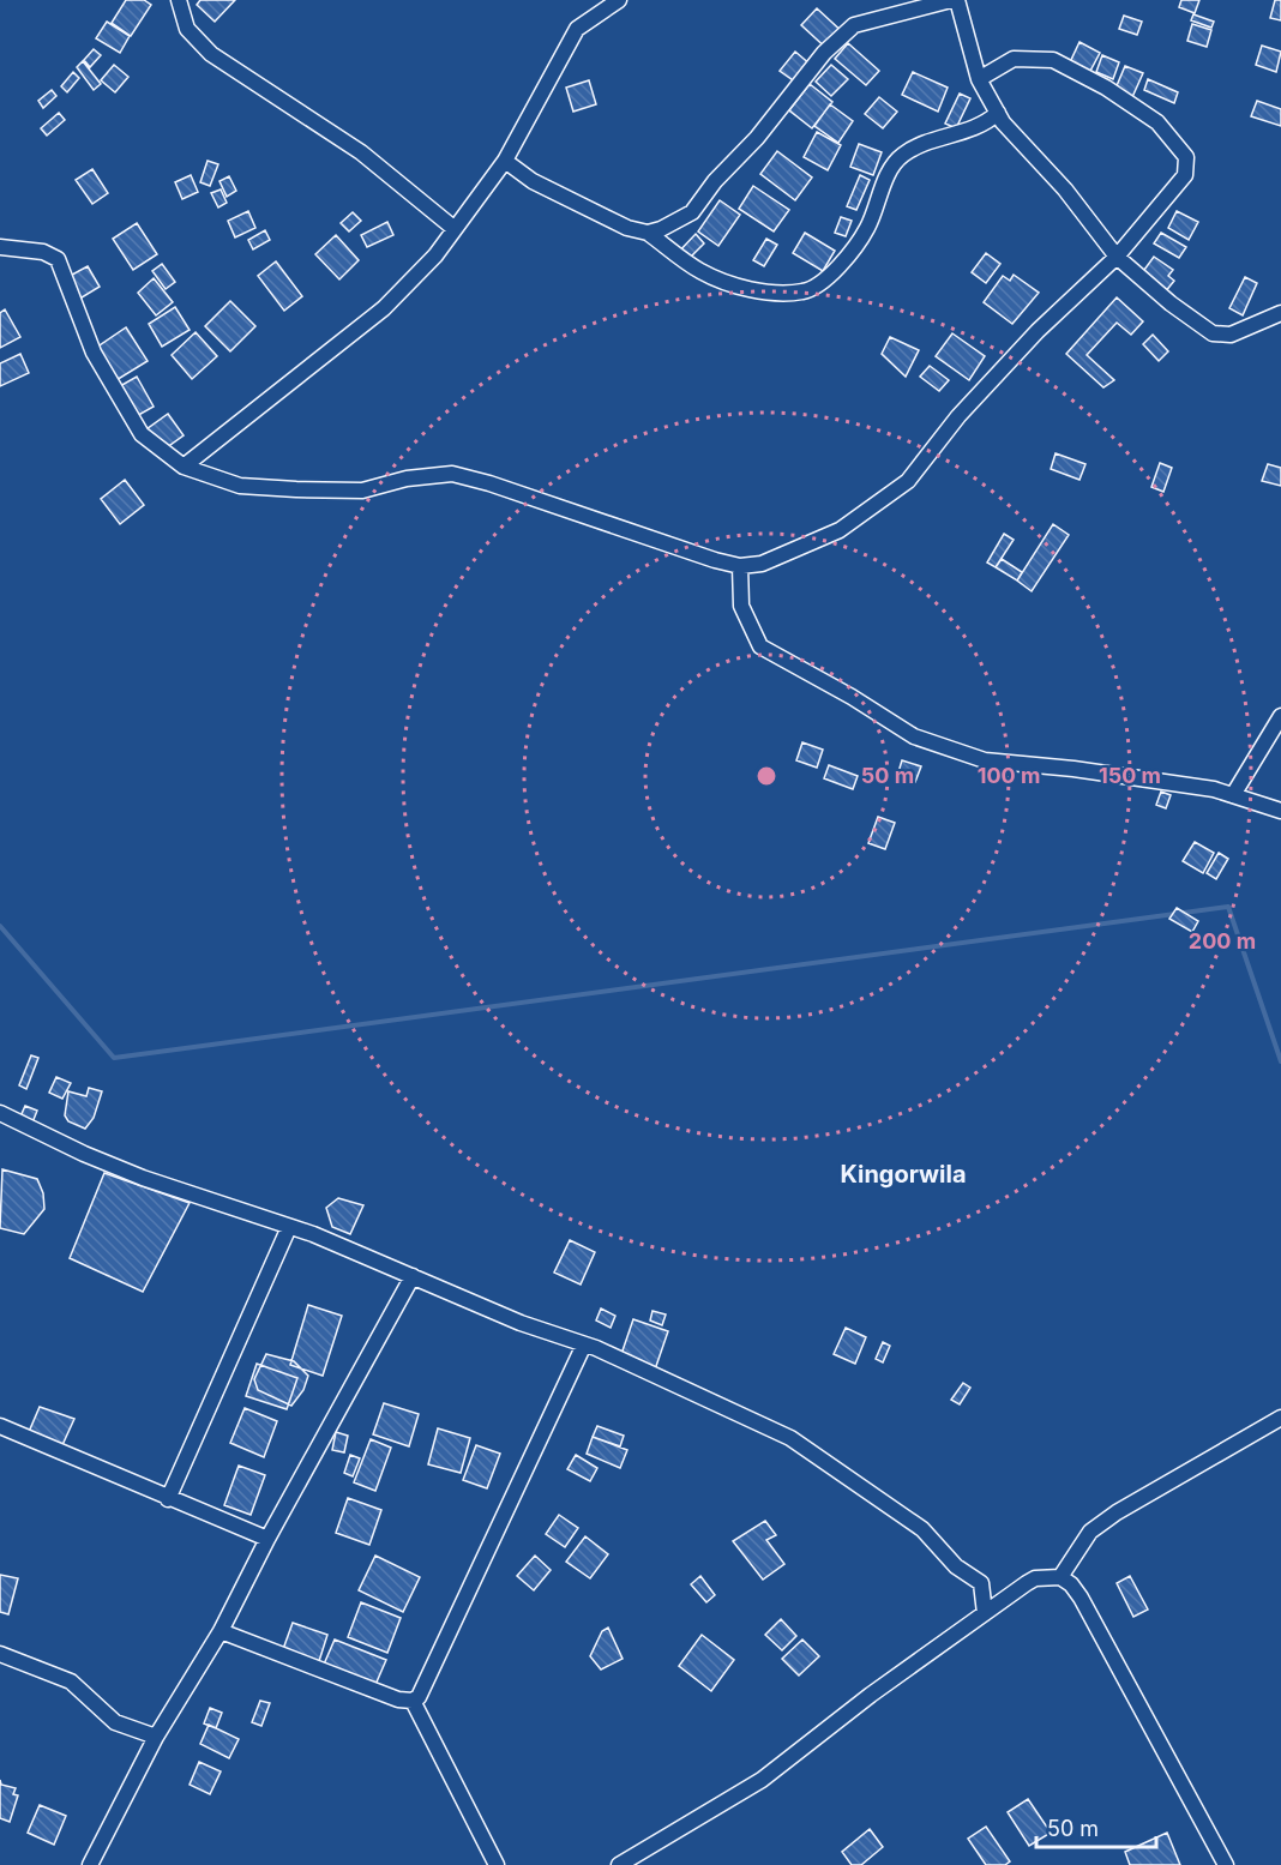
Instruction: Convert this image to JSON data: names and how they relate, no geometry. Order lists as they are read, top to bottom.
{
  "districts": ["Kingorwila"],
  "scale_bar": "50 m",
  "rings": [
    "50 m",
    "100 m",
    "150 m",
    "200 m"
  ]
}
